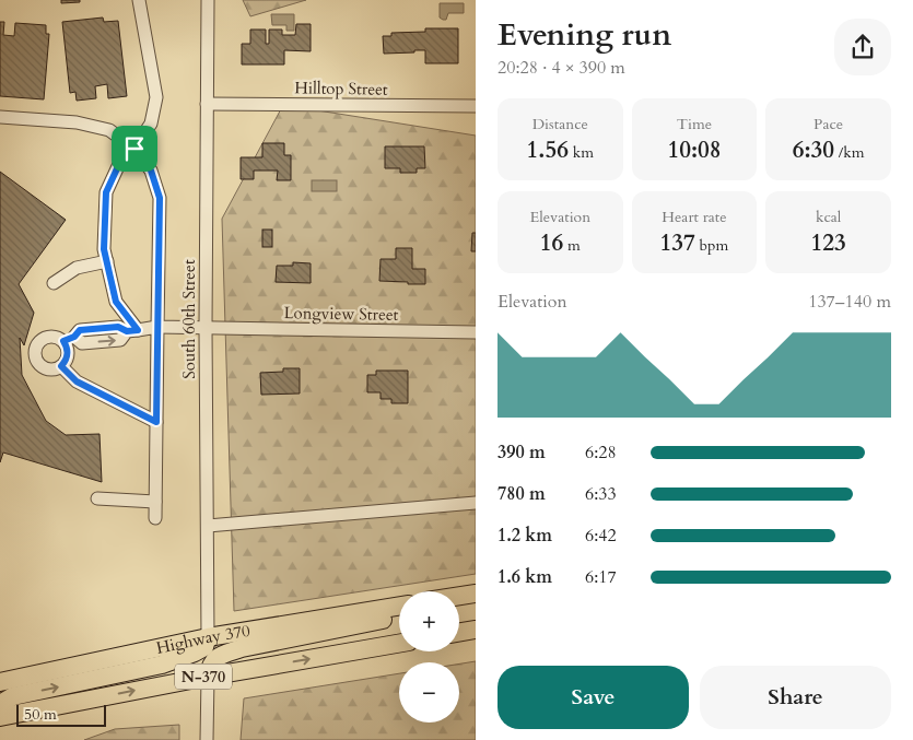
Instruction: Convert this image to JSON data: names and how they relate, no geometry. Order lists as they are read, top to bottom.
{
  "streets": {
    "highway": ["Highway 370", "N-370"],
    "street": ["Hilltop Street", "Longview Street", "South 60th Street"]
  },
  "crossings": [
    ["Hilltop Street", "South 60th Street"],
    ["Longview Street", "South 60th Street"],
    ["South 60th Street", "Highway 370"]
  ],
  "scale_bar": "50 m",
  "page": {
    "heading": ["Evening run", "20:28 · 4 × 390 m"],
    "stats": [
      ["Distance", "1.56 km"],
      ["Time", "10:08"],
      ["Pace", "6:30 /km"],
      ["Elevation", "16 m"],
      ["Heart rate", "137 bpm"],
      ["kcal", "123"]
    ],
    "chart": ["Elevation", "137–140 m"],
    "list": [
      {
        "name": "390 m",
        "note": "6:28"
      },
      {
        "name": "780 m",
        "note": "6:33"
      },
      {
        "name": "1.2 km",
        "note": "6:42"
      },
      {
        "name": "1.6 km",
        "note": "6:17"
      }
    ],
    "map_buttons": ["+", "−"],
    "buttons": ["Save", "Share"],
    "scale": "50 m"
  }
}
